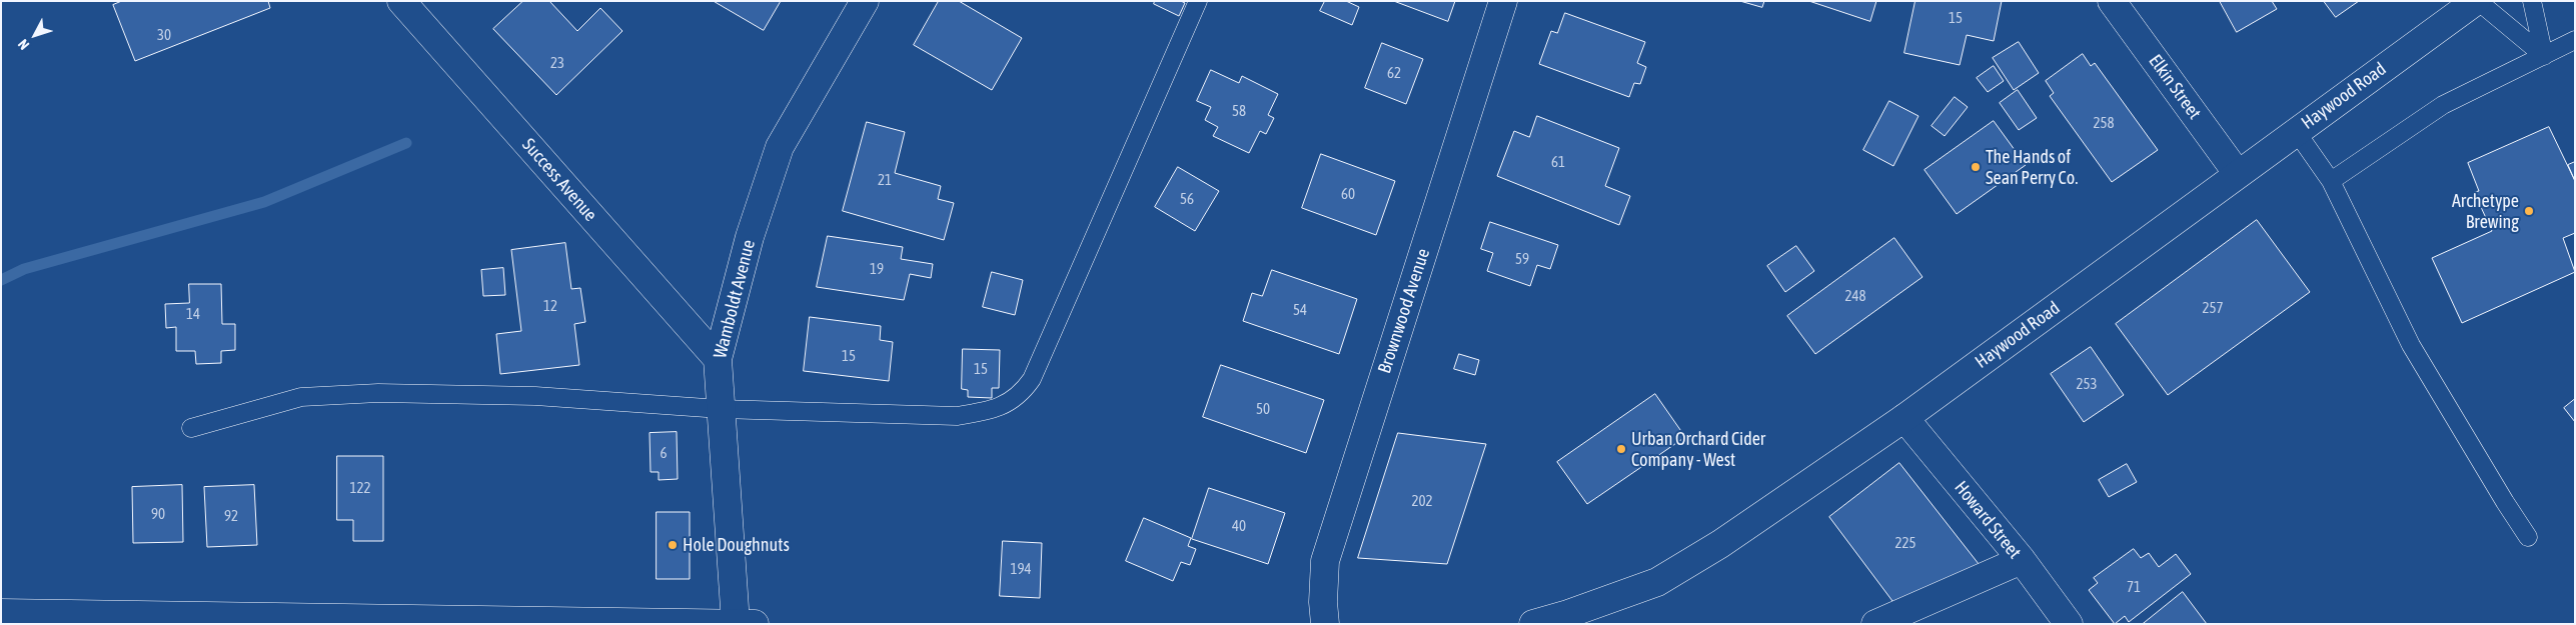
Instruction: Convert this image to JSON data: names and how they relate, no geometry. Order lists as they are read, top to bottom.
{
  "streets": {
    "street": [
      "Elkin Street",
      "Haywood Road",
      "Success Avenue",
      "Wamboldt Avenue",
      "Brownwood Avenue",
      "Howard Street"
    ]
  },
  "crossings": [
    ["Elkin Street", "Haywood Road"],
    ["Haywood Road", "Howard Street"],
    ["Success Avenue", "Wamboldt Avenue"]
  ],
  "places": [
    "The Hands of Sean Perry Co.",
    "Archetype Brewing",
    "Urban Orchard Cider Company - West",
    "Hole Doughnuts"
  ],
  "house_numbers": [
    "15",
    "30",
    "23",
    "62",
    "58",
    "258",
    "61",
    "21",
    "60",
    "56",
    "59",
    "19",
    "248",
    "12",
    "257",
    "54",
    "14",
    "15",
    "15",
    "253",
    "50",
    "6",
    "122",
    "202",
    "90",
    "92",
    "40",
    "225",
    "194",
    "71"
  ],
  "north": "bottom left"
}
